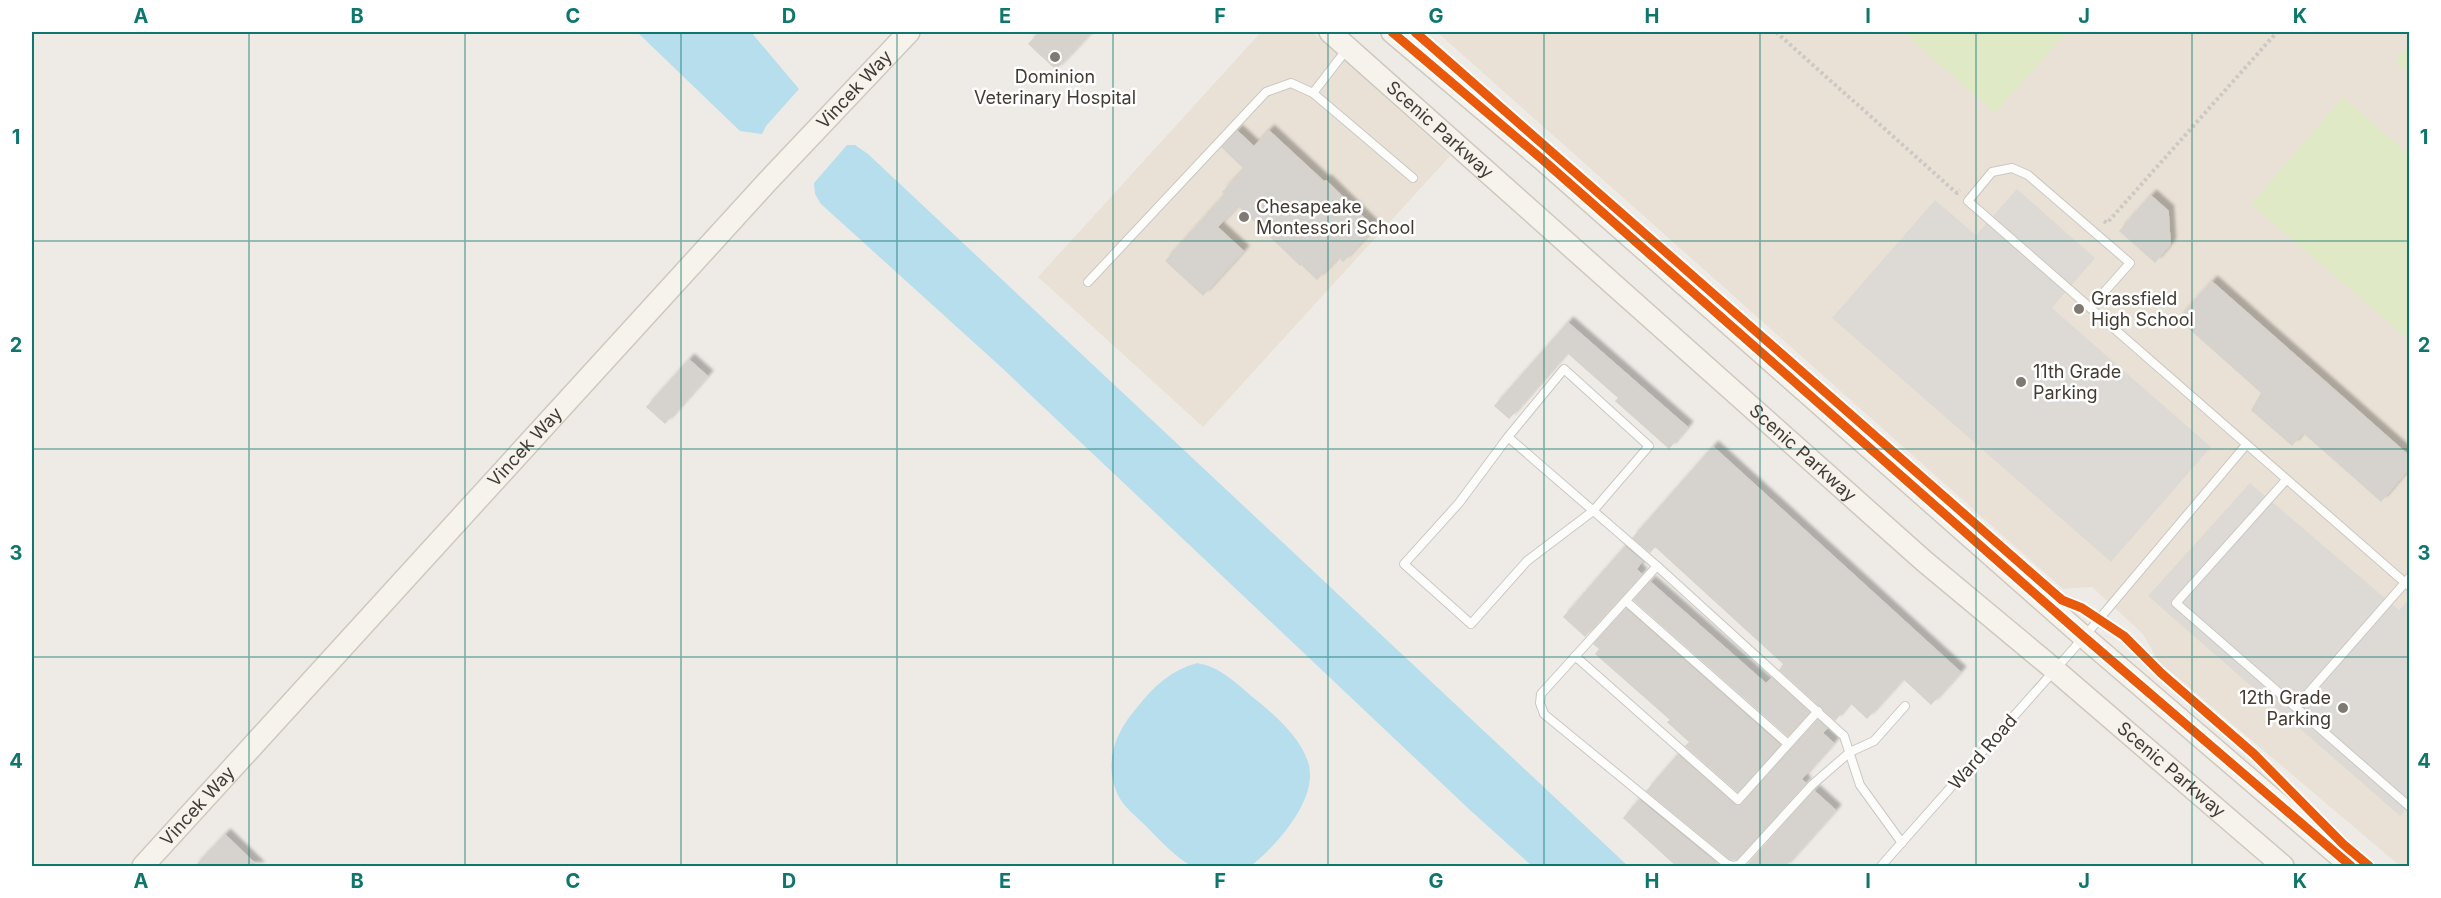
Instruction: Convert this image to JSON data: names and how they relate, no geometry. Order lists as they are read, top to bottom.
{
  "streets": {
    "street": ["Vincek Way", "Scenic Parkway"],
    "lane": ["Ward Road"]
  },
  "crossings": [
    ["Scenic Parkway", "Ward Road"]
  ],
  "places": [
    "Dominion Veterinary Hospital",
    "Chesapeake Montessori School",
    "Grassfield High School",
    "11th Grade Parking",
    "12th Grade Parking"
  ],
  "grid": {
    "columns": [
      "A",
      "B",
      "C",
      "D",
      "E",
      "F",
      "G",
      "H",
      "I",
      "J",
      "K"
    ],
    "rows": [
      "1",
      "2",
      "3",
      "4"
    ]
  }
}
